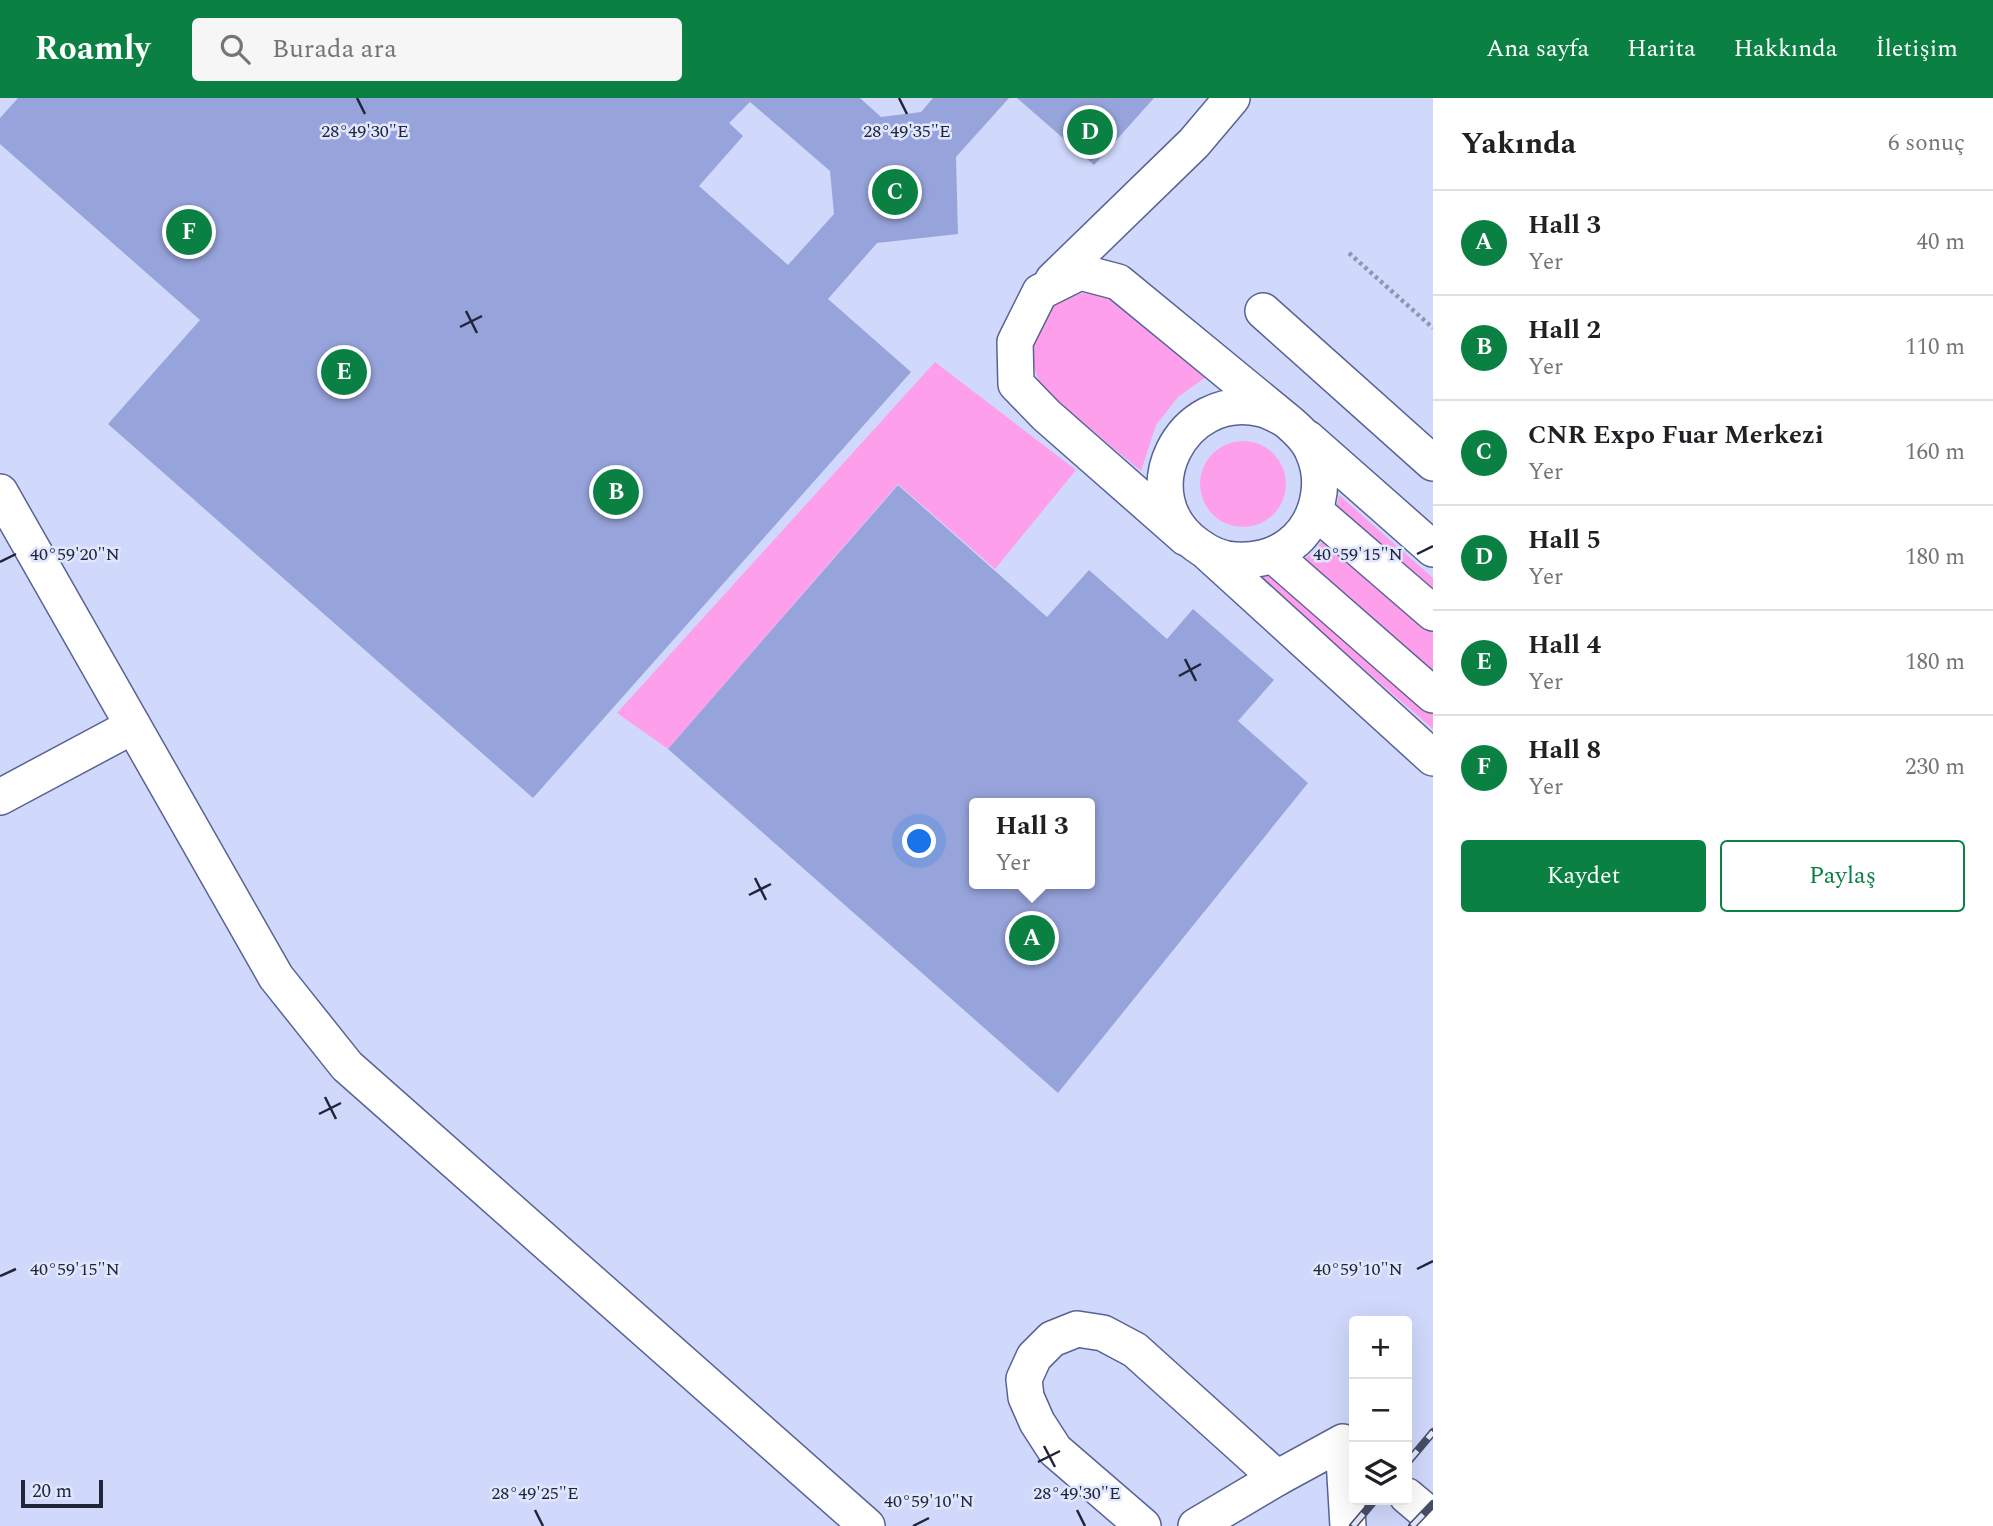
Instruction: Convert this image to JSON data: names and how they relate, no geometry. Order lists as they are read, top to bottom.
{
  "scale_bar": "20 m",
  "page": {
    "header": "Roamly",
    "search": "Burada ara",
    "nav": [
      "Ana sayfa",
      "Harita",
      "Hakkında",
      "İletişim"
    ],
    "heading": ["Yakında", "6 sonuç"],
    "pins": [
      "D",
      "C",
      "F",
      "E",
      "B",
      "A"
    ],
    "list": [
      {
        "mark": "A",
        "name": "Hall 3",
        "note": "Yer",
        "value": "40 m"
      },
      {
        "mark": "B",
        "name": "Hall 2",
        "note": "Yer",
        "value": "110 m"
      },
      {
        "mark": "C",
        "name": "CNR Expo Fuar Merkezi",
        "note": "Yer",
        "value": "160 m"
      },
      {
        "mark": "D",
        "name": "Hall 5",
        "note": "Yer",
        "value": "180 m"
      },
      {
        "mark": "E",
        "name": "Hall 4",
        "note": "Yer",
        "value": "180 m"
      },
      {
        "mark": "F",
        "name": "Hall 8",
        "note": "Yer",
        "value": "230 m"
      }
    ],
    "popup": ["Hall 3", "Yer"],
    "buttons": ["Kaydet", "Paylaş"],
    "map_buttons": ["+", "−"],
    "scale": "20 m"
  },
  "coordinates": [
    "28°49'30\"E",
    "28°49'35\"E",
    "40°59'20\"N",
    "40°59'15\"N",
    "40°59'10\"N",
    "28°49'25\"E"
  ]
}
